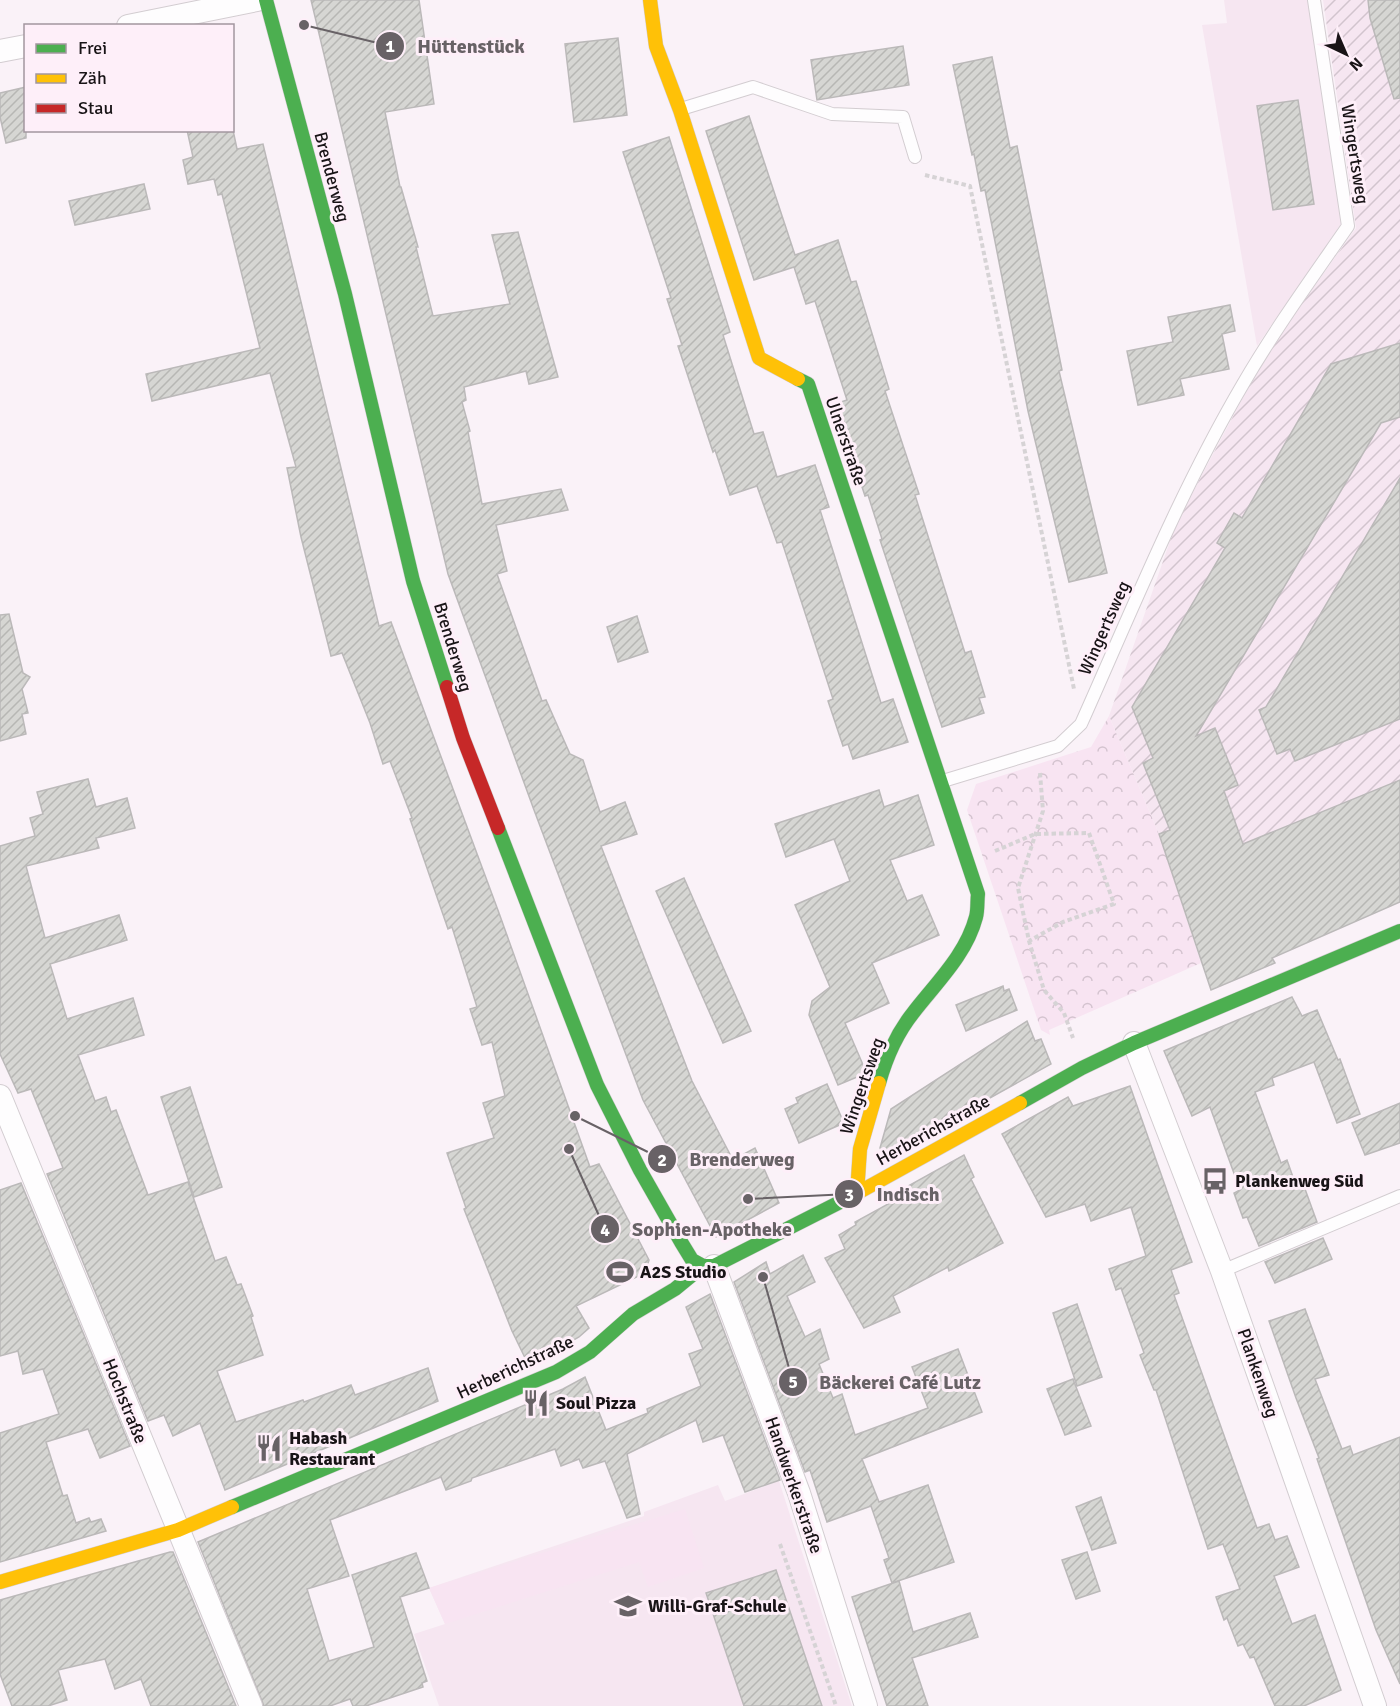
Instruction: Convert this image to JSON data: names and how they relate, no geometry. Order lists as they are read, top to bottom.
{
  "streets": {
    "street": [
      "Wingertsweg",
      "Brenderweg",
      "Ulnerstraße",
      "Herberichstraße",
      "Plankenweg",
      "Hochstraße",
      "Handwerkerstraße"
    ]
  },
  "crossings": [
    ["Wingertsweg", "Ulnerstraße"],
    ["Wingertsweg", "Herberichstraße"],
    ["Brenderweg", "Herberichstraße"],
    ["Brenderweg", "Handwerkerstraße"],
    ["Herberichstraße", "Plankenweg"],
    ["Herberichstraße", "Hochstraße"],
    ["Herberichstraße", "Handwerkerstraße"]
  ],
  "places": {
    "other": [
      "Hüttenstück",
      "Brenderweg",
      "Sophien-Apotheke",
      "Indisch",
      "Bäckerei Café Lutz"
    ],
    "bus stop": ["Plankenweg Süd"],
    "sports": ["A2S Studio"],
    "restaurant": ["Soul Pizza", "Habash Restaurant"],
    "school or university": ["Willi-Graf-Schule"]
  },
  "legend": ["Frei", "Zäh", "Stau"],
  "north": "bottom right"
}
